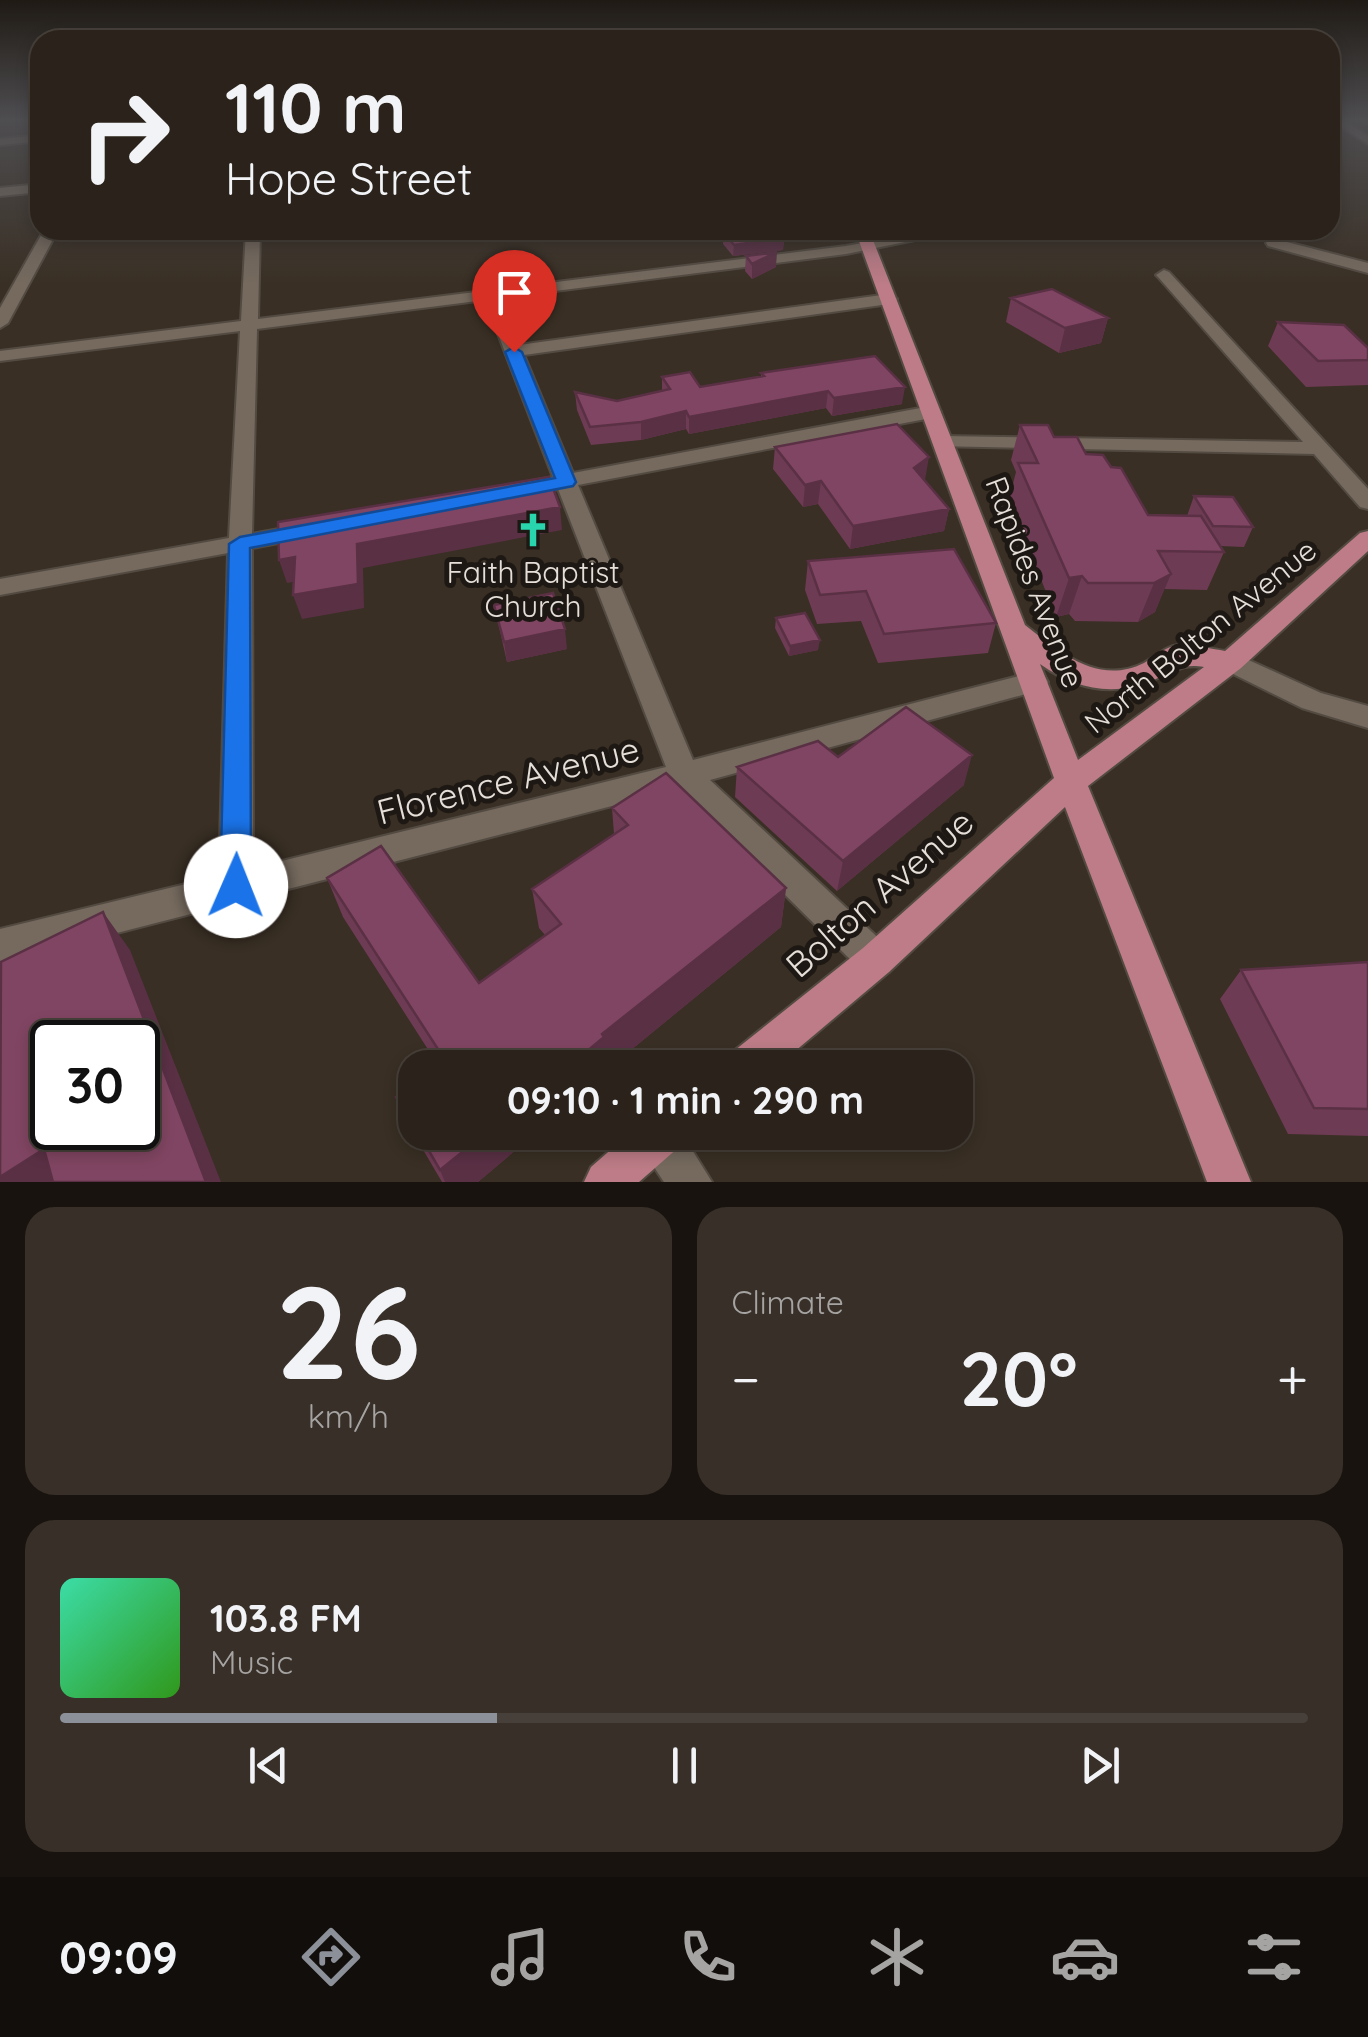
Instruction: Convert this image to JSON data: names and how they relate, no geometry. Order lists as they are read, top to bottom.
{
  "streets": {
    "main road": ["Rapides Avenue", "North Bolton Avenue", "Bolton Avenue"],
    "street": ["Florence Avenue"]
  },
  "crossings": [
    ["Rapides Avenue", "North Bolton Avenue"],
    ["Rapides Avenue", "Florence Avenue"],
    ["Rapides Avenue", "Bolton Avenue"],
    ["North Bolton Avenue", "Bolton Avenue"]
  ],
  "places": {
    "church": ["Faith Baptist Church"]
  },
  "page": {
    "turn": ["110 m", "Hope Street"],
    "limit": "30",
    "trip": "09:10 · 1 min · 290 m",
    "tile": [
      ["26", "km/h"],
      "Climate"
    ],
    "heat": ["−", "20°", "+"],
    "song": ["103.8 FM", "Music"],
    "tabs": "09:09"
  }
}
